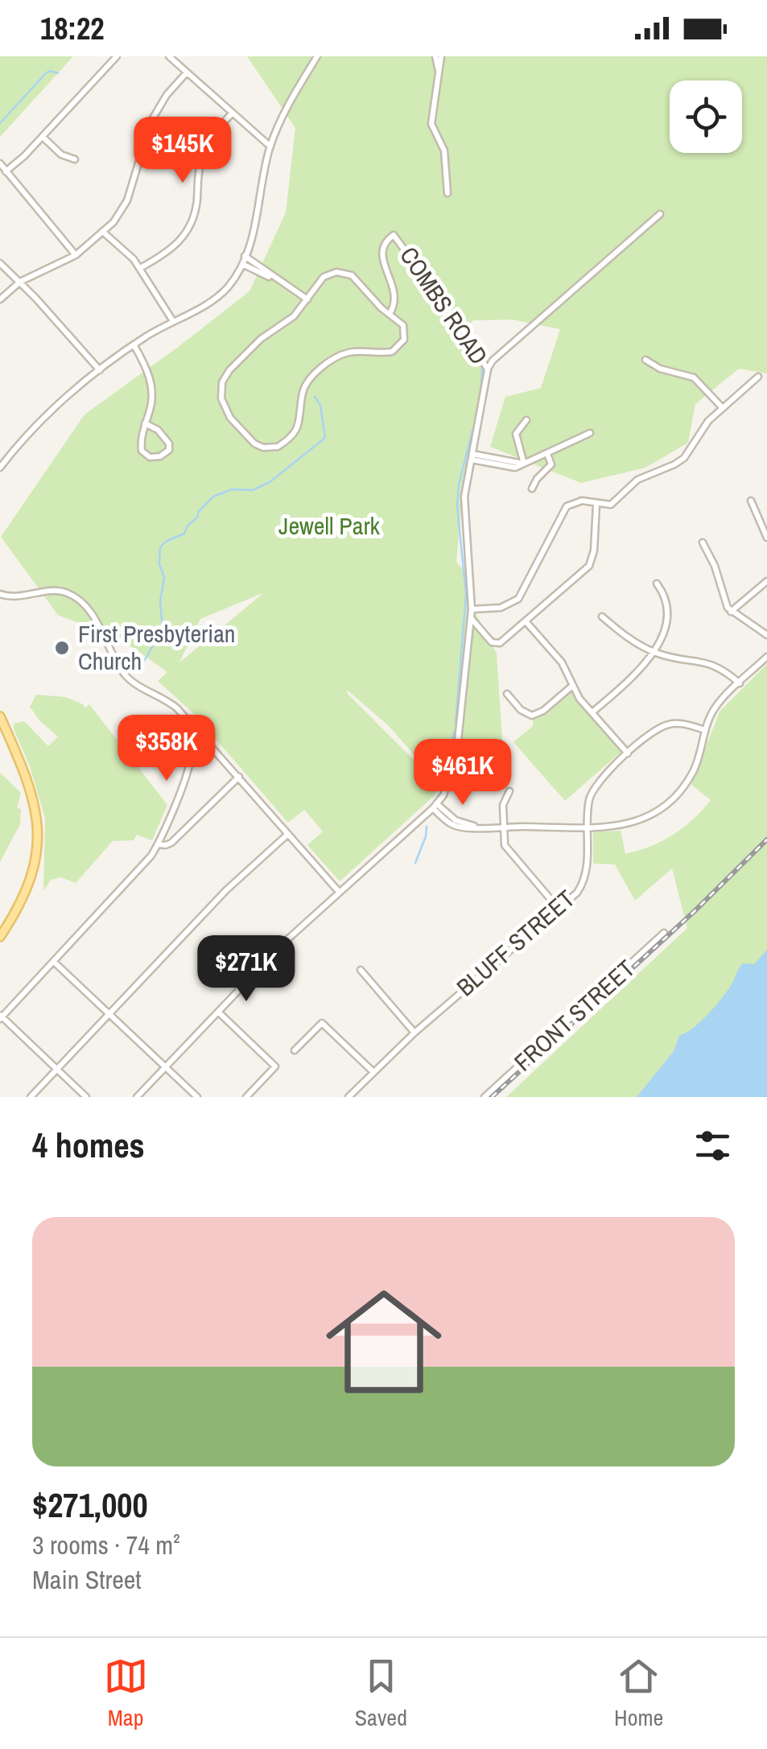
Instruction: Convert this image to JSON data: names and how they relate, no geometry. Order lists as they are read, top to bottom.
{
  "streets": {
    "street": ["COMBS ROAD", "BLUFF STREET", "FRONT STREET"]
  },
  "parks": ["Jewell Park"],
  "places": ["First Presbyterian Church"],
  "page": {
    "status": "18:22",
    "price": [
      "$145K",
      "$358K",
      "$461K",
      "$271K"
    ],
    "heading": "4 homes",
    "list": [
      {
        "name": "$271,000",
        "note": "3 rooms · 74 m² · Main Street"
      }
    ],
    "tabs": ["Map", "Saved", "Home"]
  }
}
